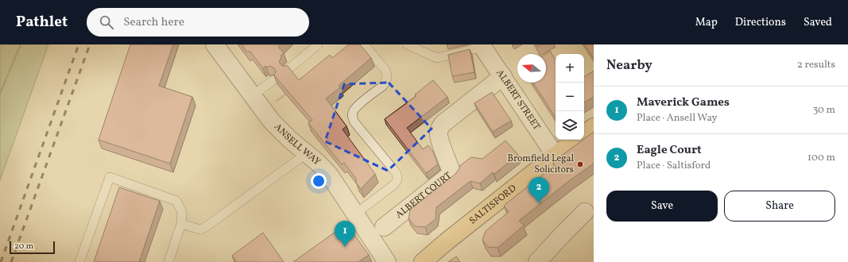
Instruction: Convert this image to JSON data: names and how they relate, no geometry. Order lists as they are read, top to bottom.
{
  "streets": {
    "main road": ["SALTISFORD"],
    "street": ["ALBERT STREET", "ANSELL WAY", "ALBERT COURT"]
  },
  "crossings": [
    ["ALBERT STREET", "ALBERT COURT"],
    ["ALBERT STREET", "SALTISFORD"]
  ],
  "places": ["Bromfield Legal Solicitors"],
  "scale_bar": "20 m",
  "north": "left",
  "page": {
    "header": "Pathlet",
    "search": "Search here",
    "nav": ["Map", "Directions", "Saved"],
    "heading": ["Nearby", "2 results"],
    "map_buttons": ["+", "−"],
    "list": [
      {
        "mark": "1",
        "name": "Maverick Games",
        "note": "Place · Ansell Way",
        "value": "30 m"
      },
      {
        "mark": "2",
        "name": "Eagle Court",
        "note": "Place · Saltisford",
        "value": "100 m"
      }
    ],
    "pins": ["2", "1"],
    "buttons": ["Save", "Share"],
    "scale": "20 m"
  }
}
